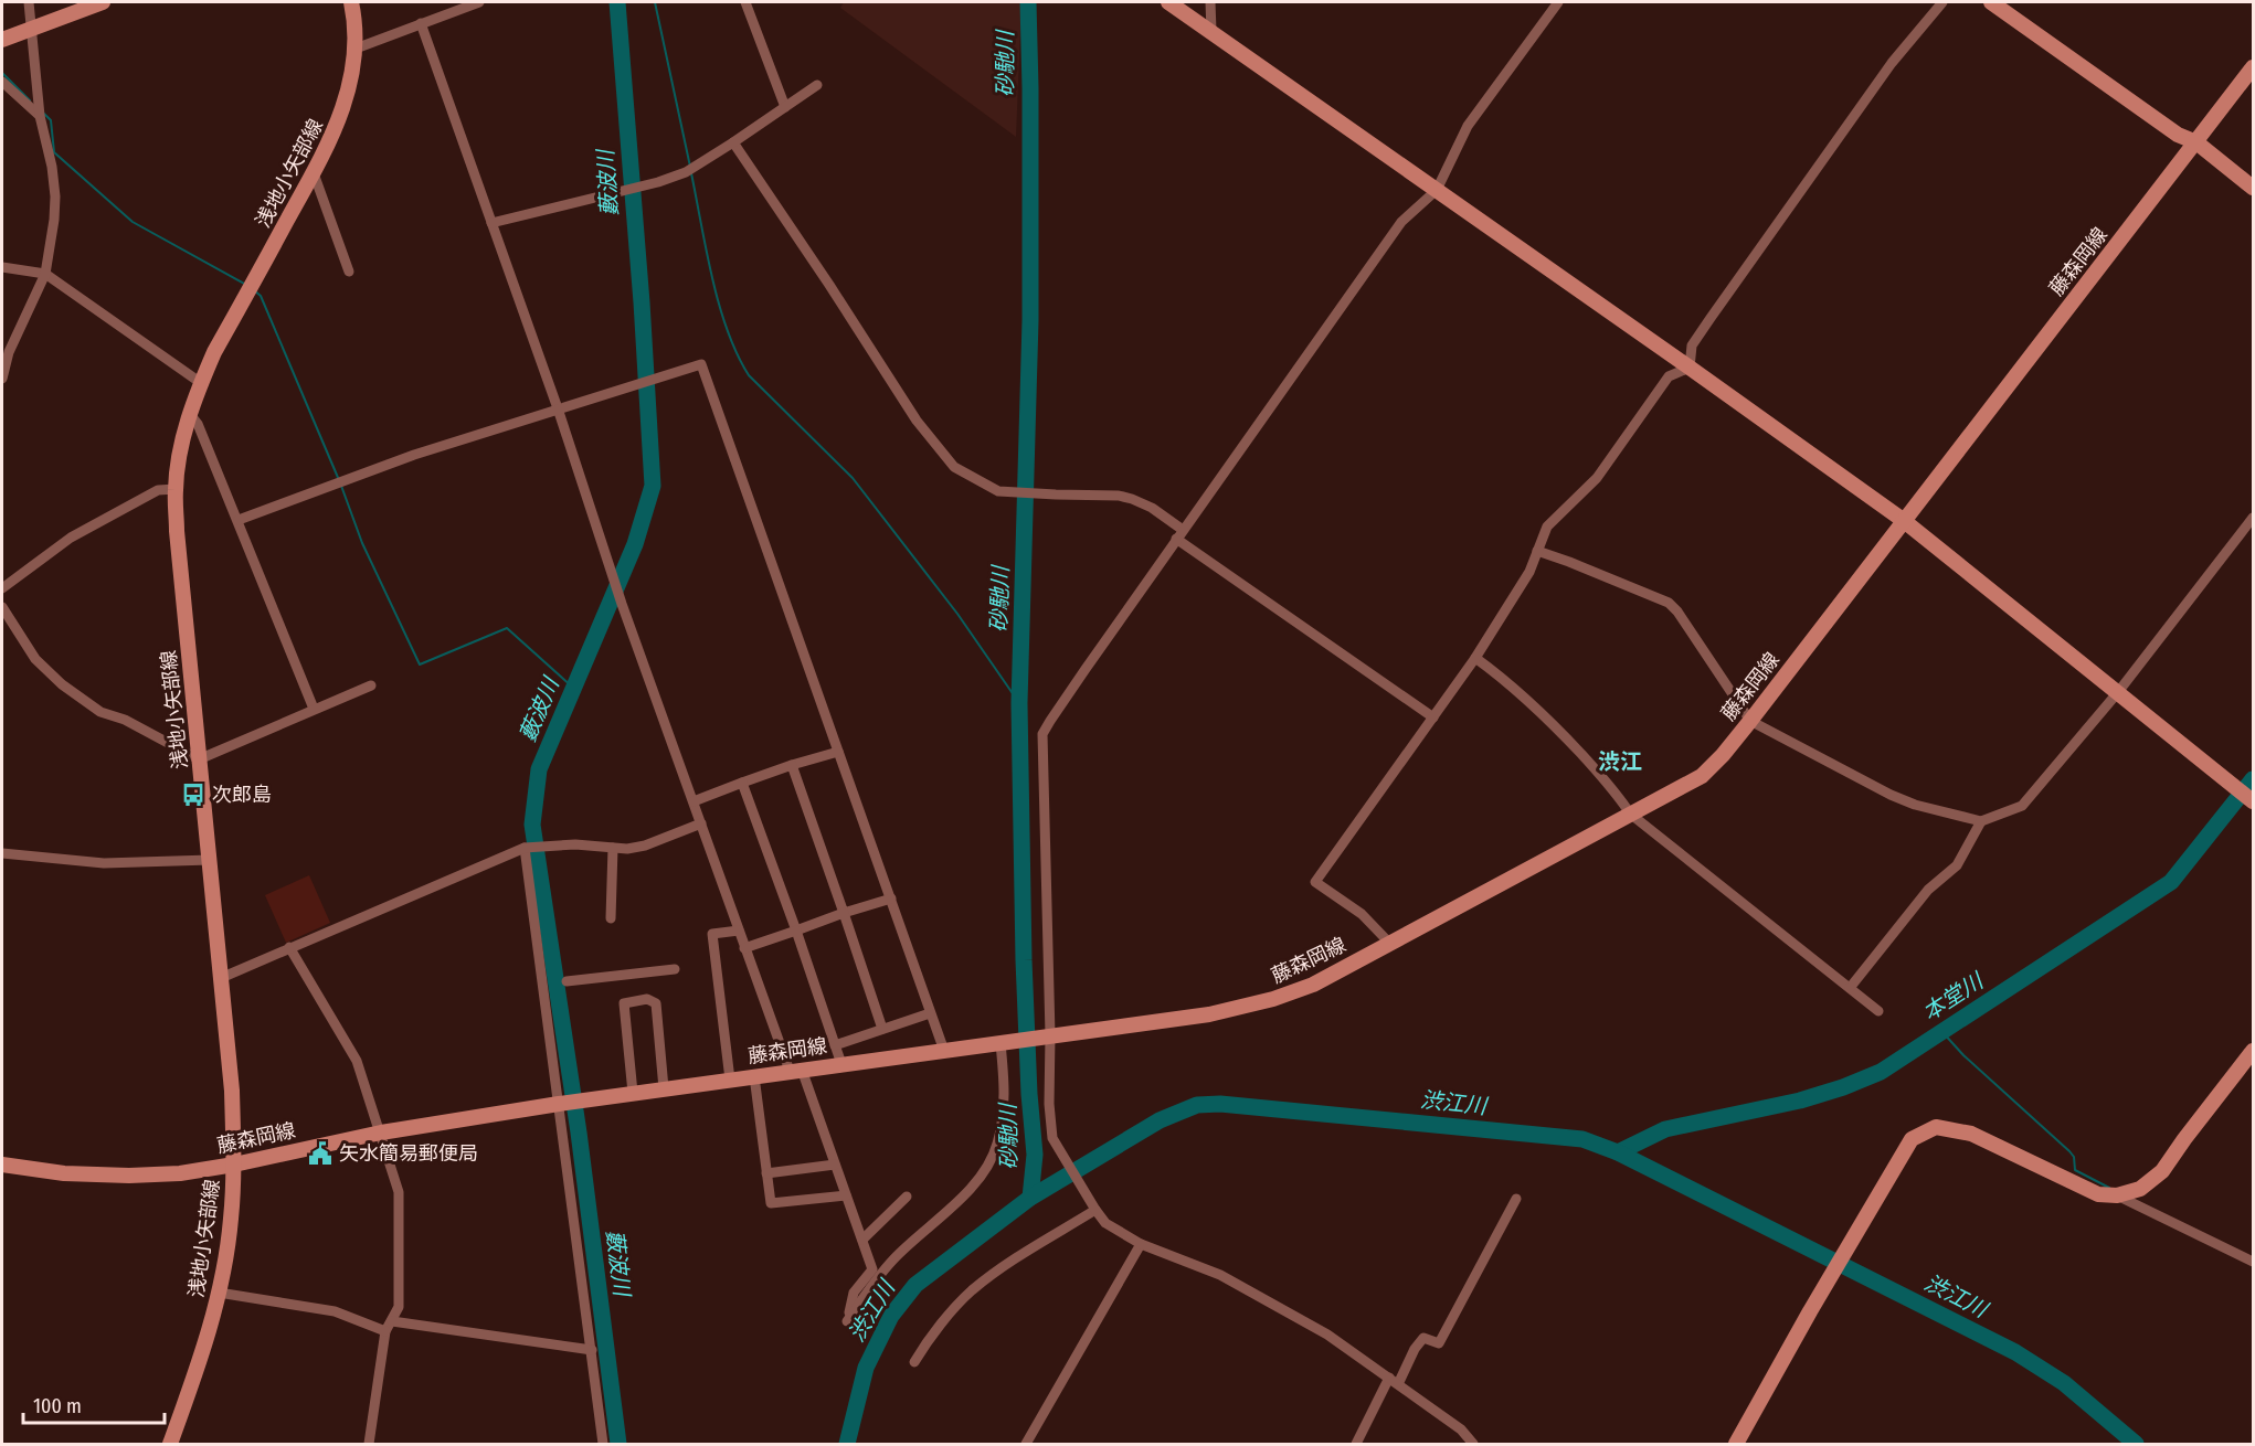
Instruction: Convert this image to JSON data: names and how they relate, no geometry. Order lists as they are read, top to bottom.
{
  "streets": {
    "main road": ["浅地小矢部線", "藤森岡線"]
  },
  "crossings": [
    ["浅地小矢部線", "藤森岡線"]
  ],
  "districts": ["渋江"],
  "water": [
    "砂馳川",
    "藪波川",
    "本堂川",
    "渋江川"
  ],
  "places": {
    "bus stop": ["次郎島"],
    "public building": ["矢水簡易郵便局"]
  },
  "scale_bar": "100 m"
}
